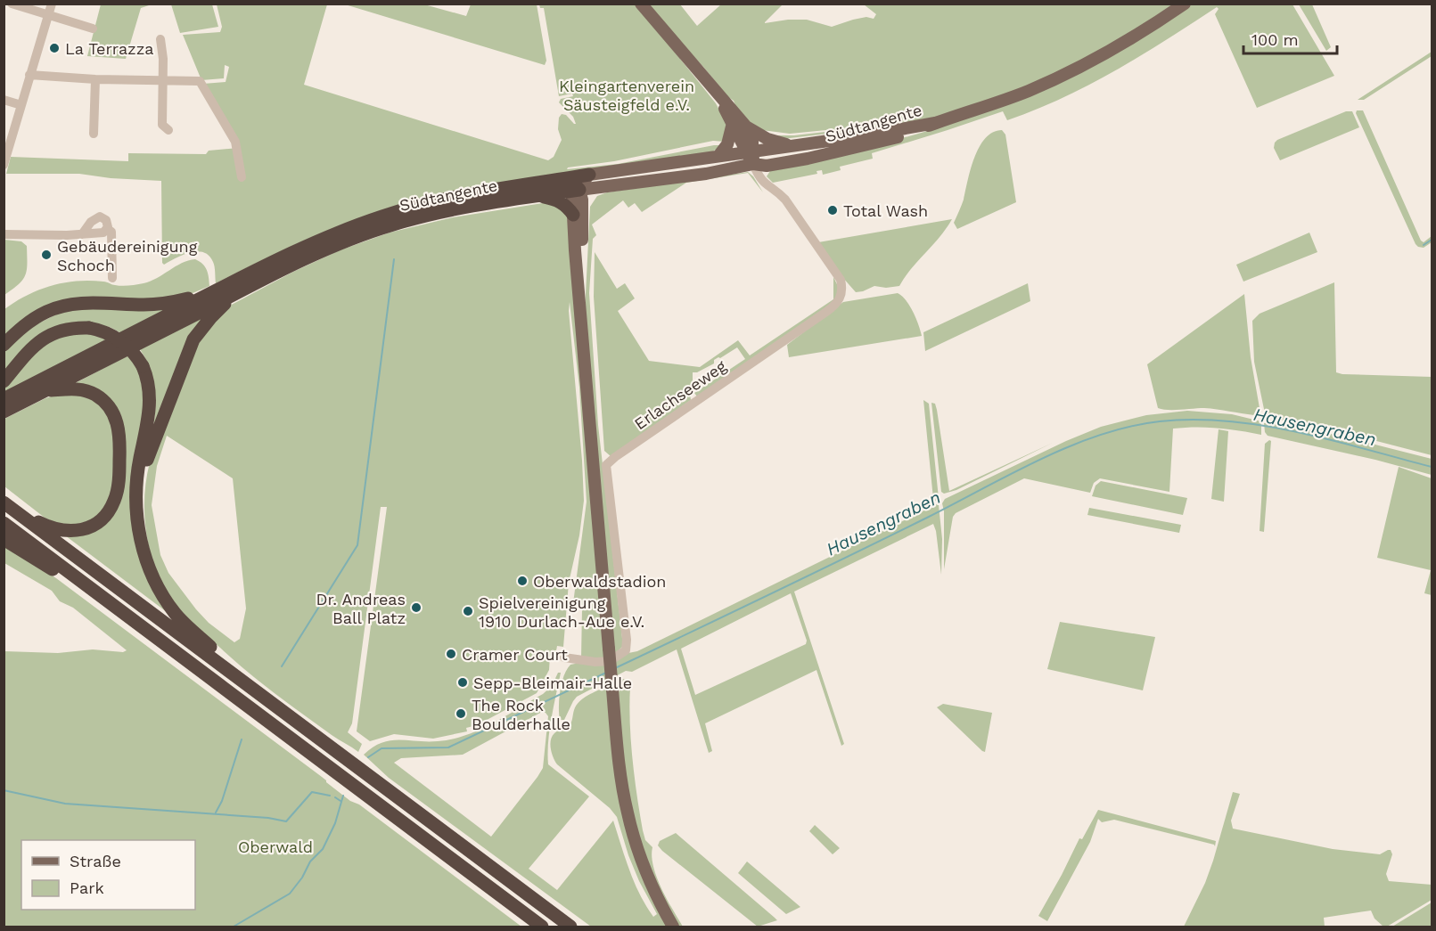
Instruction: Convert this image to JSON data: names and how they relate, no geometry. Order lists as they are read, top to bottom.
{
  "streets": {
    "highway": ["Südtangente"],
    "street": ["Erlachseeweg"]
  },
  "crossings": [
    ["Südtangente", "Erlachseeweg"]
  ],
  "water": ["Hausengraben"],
  "parks": ["Kleingartenverein Säusteigfeld e.V.", "Oberwald"],
  "places": [
    "La Terrazza",
    "Total Wash",
    "Gebäudereinigung Schoch",
    "Oberwaldstadion",
    "Dr. Andreas Ball Platz",
    "Spielvereinigung 1910 Durlach-Aue e.V.",
    "Cramer Court",
    "Sepp-Bleimair-Halle",
    "The Rock Boulderhalle"
  ],
  "legend": ["Straße", "Park"],
  "scale_bar": "100 m"
}
